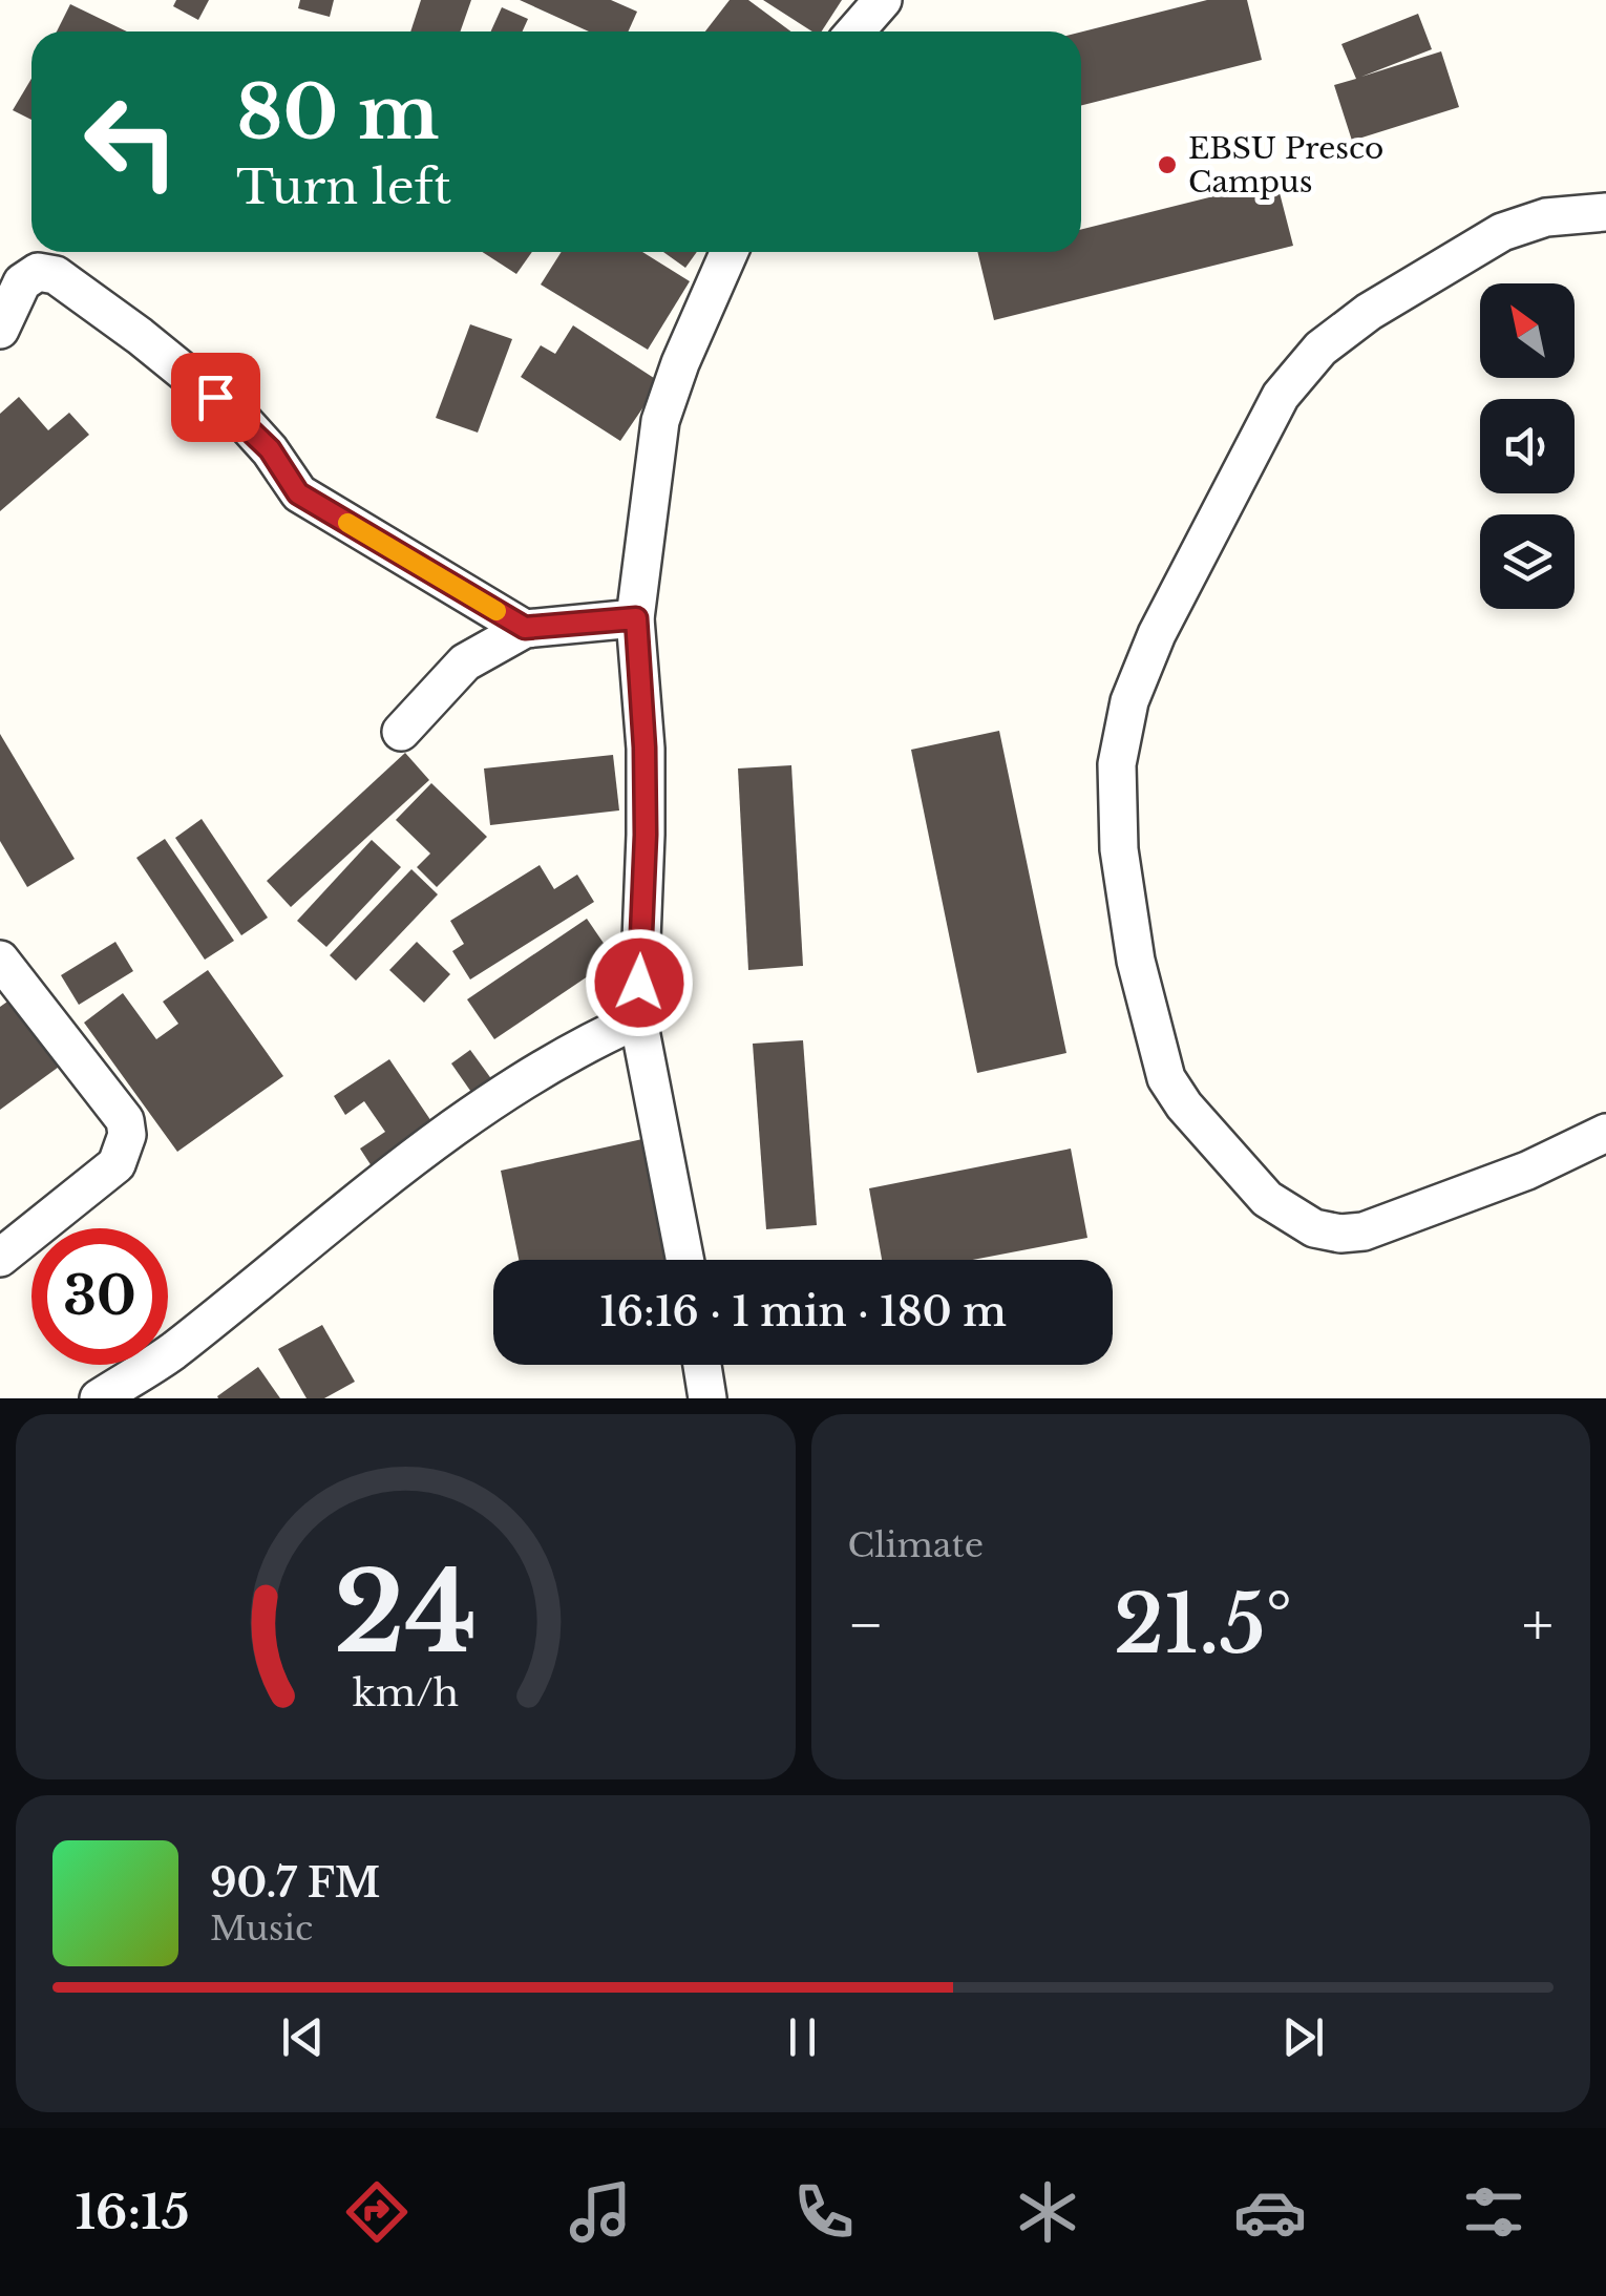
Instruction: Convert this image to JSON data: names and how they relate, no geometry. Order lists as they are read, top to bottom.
{
  "places": ["EBSU Presco Campus"],
  "north": "top left",
  "page": {
    "turn": ["80 m", "Turn left"],
    "limit": "30",
    "trip": "16:16 · 1 min · 180 m",
    "tile": "Climate",
    "heat": ["−", "21.5°", "+"],
    "song": ["90.7 FM", "Music"],
    "tabs": "16:15",
    "gauge": ["24", "km/h"]
  }
}
